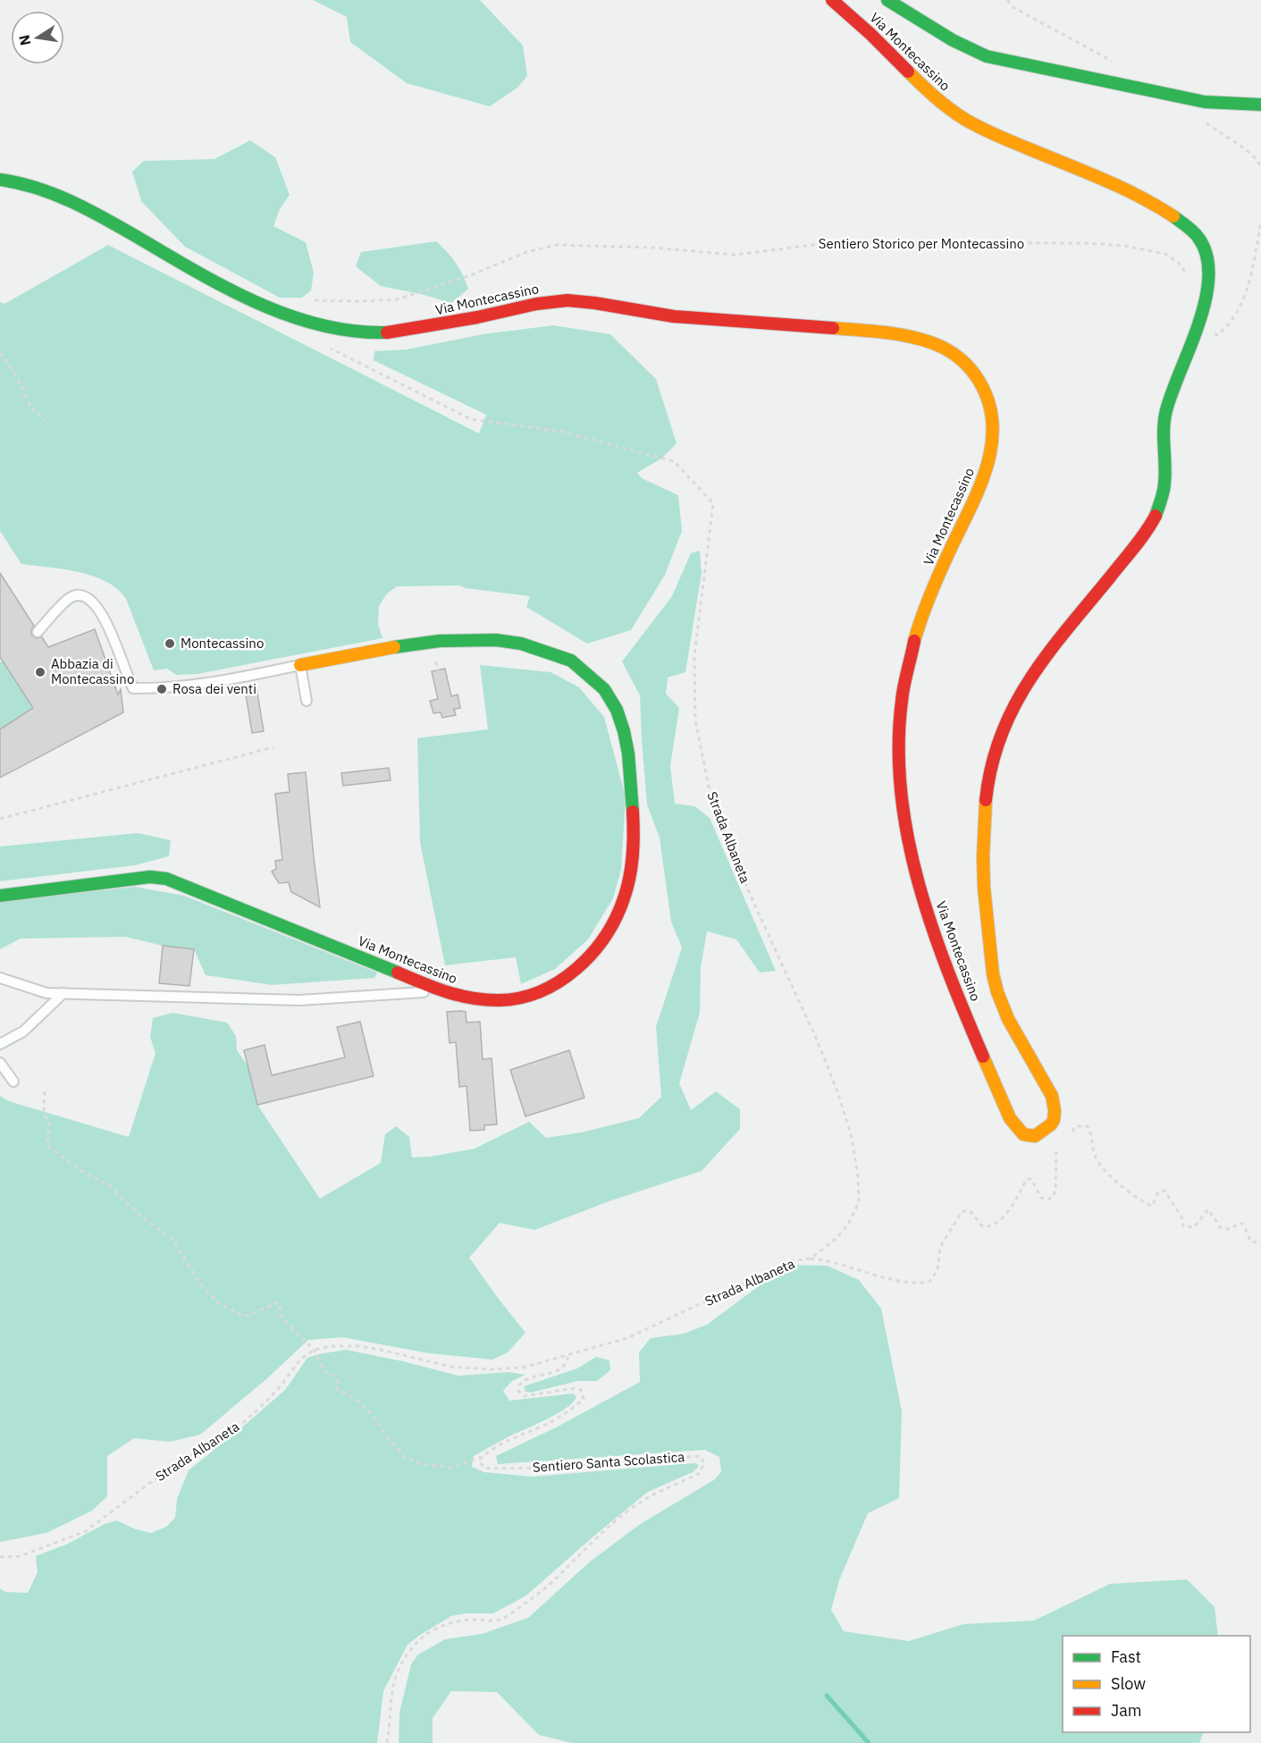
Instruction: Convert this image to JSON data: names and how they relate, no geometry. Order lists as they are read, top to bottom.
{
  "streets": {
    "street": ["Via Montecassino"],
    "path": ["Sentiero Storico per Montecassino", "Strada Albaneta", "Sentiero Santa Scolastica"]
  },
  "crossings": [
    ["Via Montecassino", "Sentiero Storico per Montecassino"]
  ],
  "places": ["Montecassino", "Abbazia di Montecassino", "Rosa dei venti"],
  "legend": ["Fast", "Slow", "Jam"],
  "north": "left"
}
